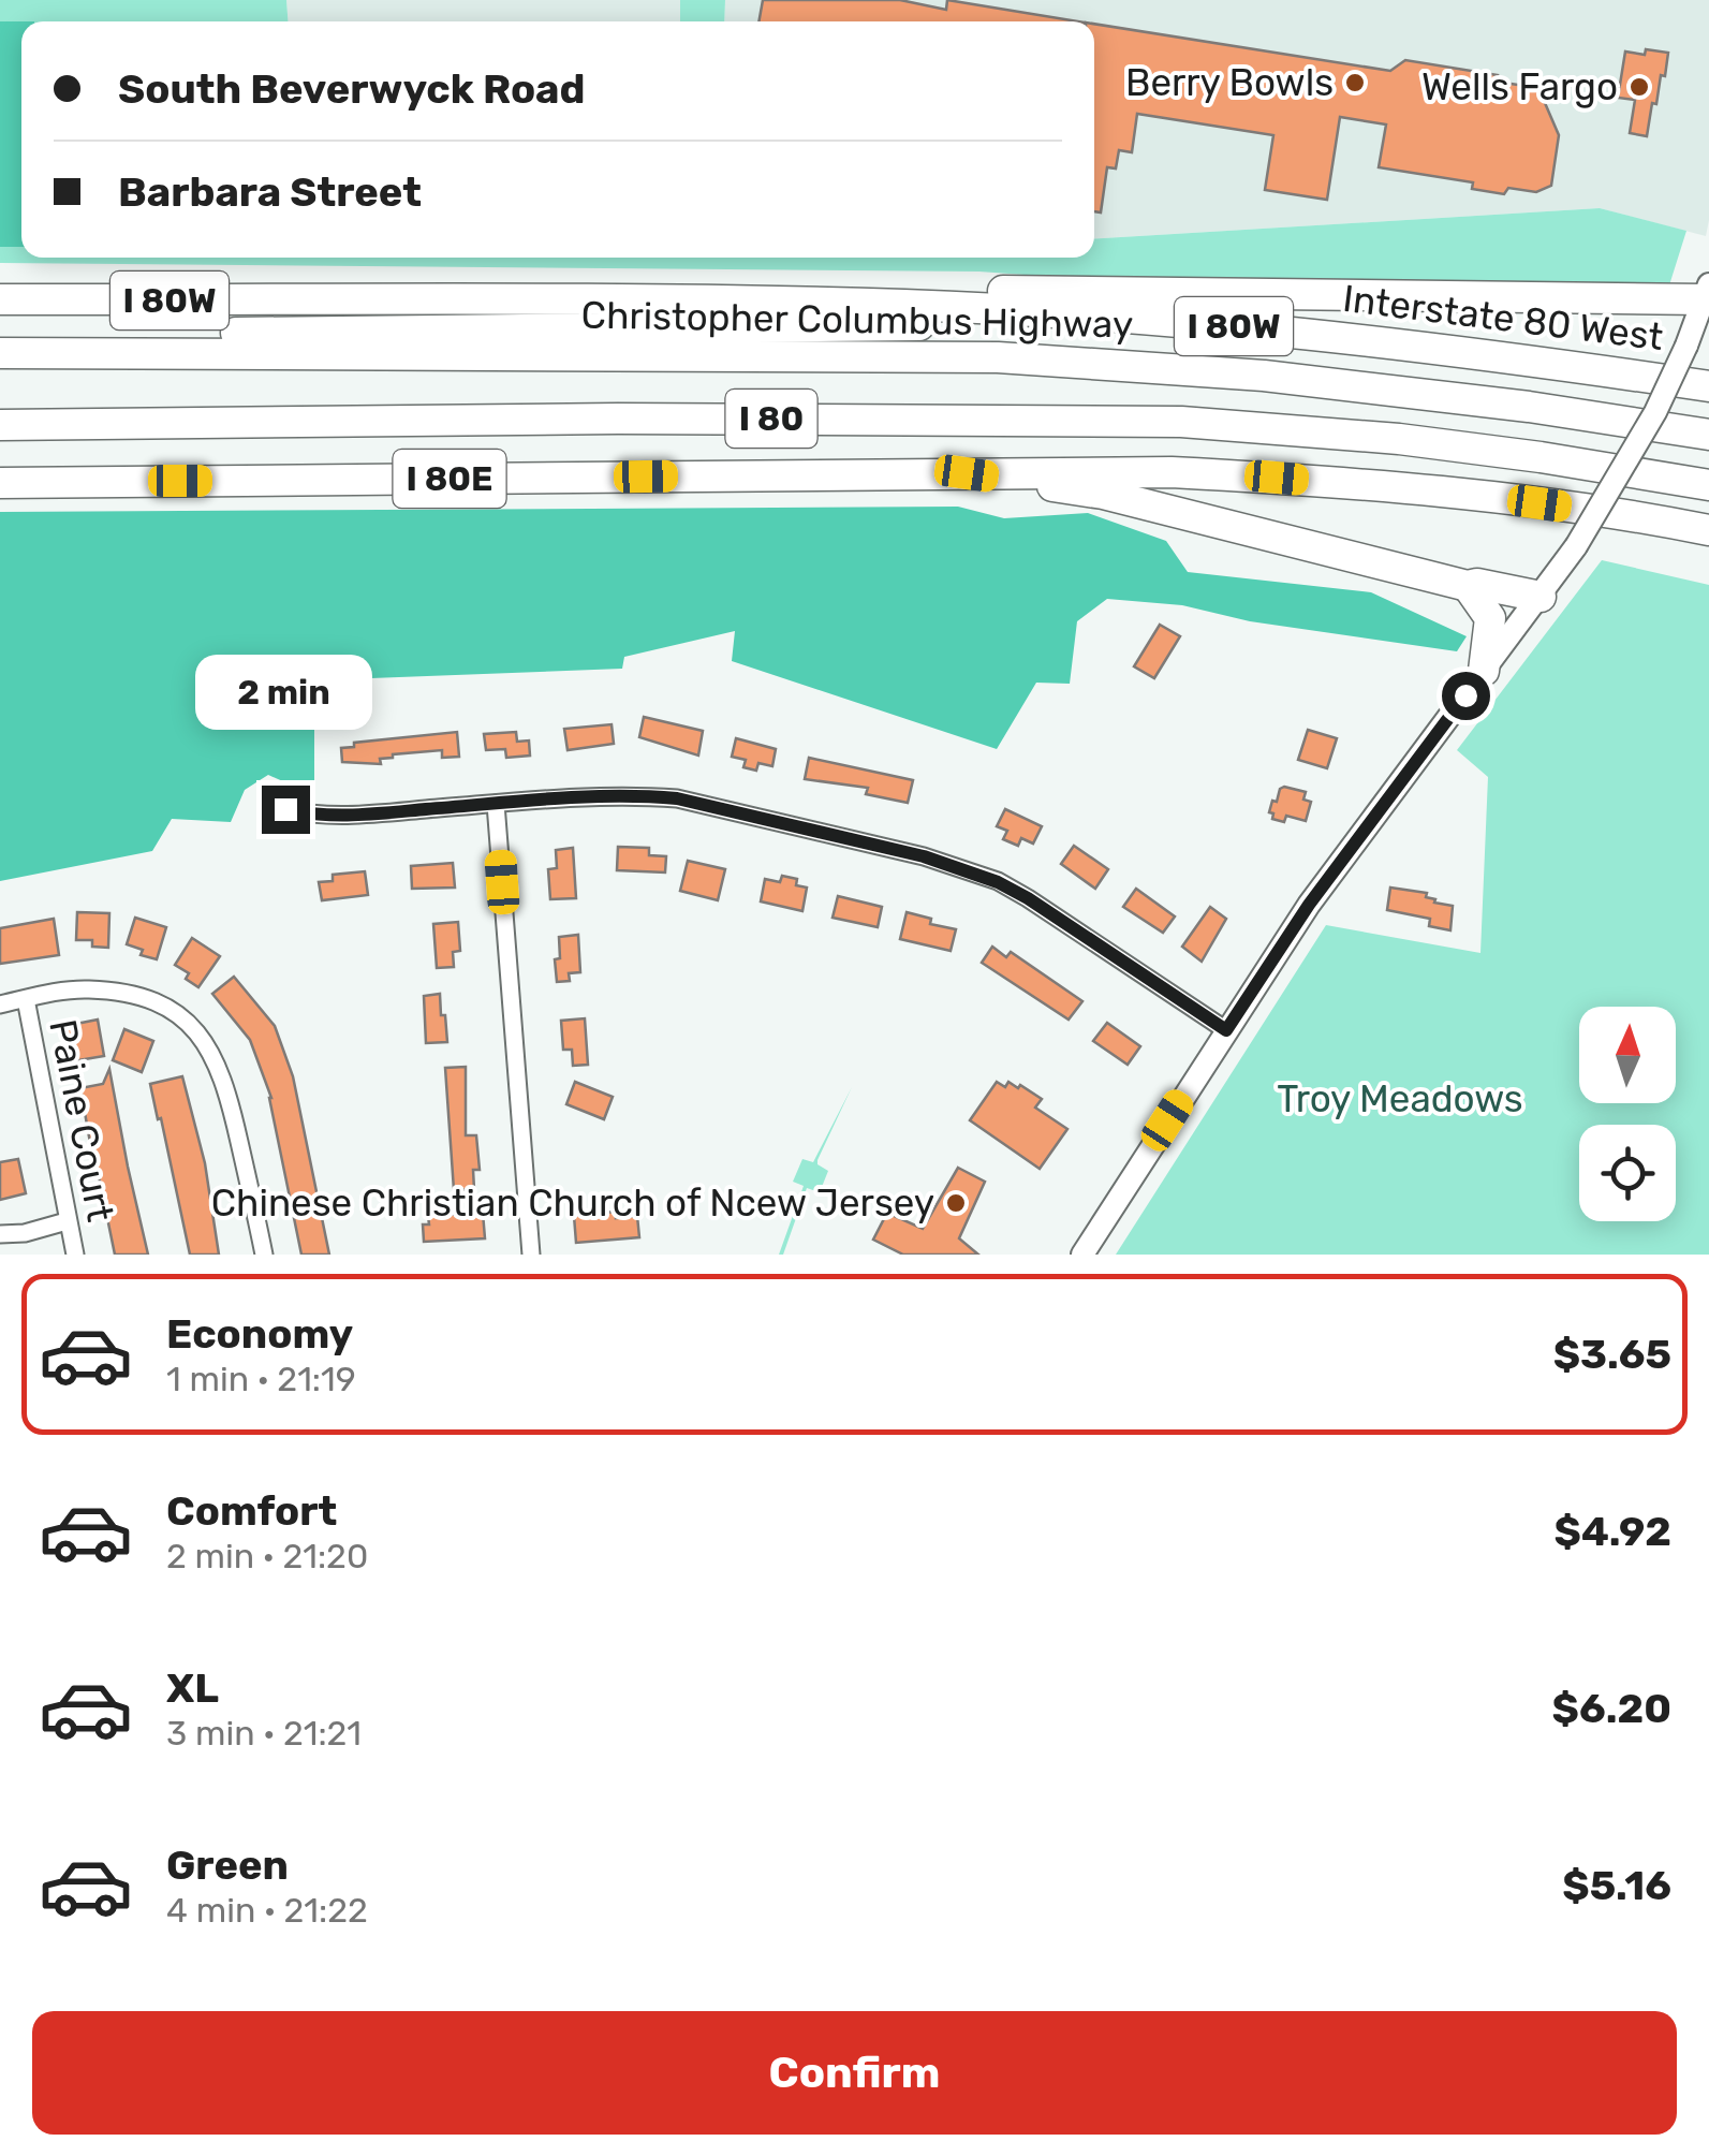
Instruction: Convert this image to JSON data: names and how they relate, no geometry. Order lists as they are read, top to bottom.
{
  "streets": {
    "highway": [
      "I 80W",
      "Interstate 80 West",
      "Christopher Columbus Highway",
      "I 80",
      "I 80E"
    ],
    "street": ["Paine Court"]
  },
  "parks": ["Troy Meadows"],
  "places": ["Berry Bowls", "Wells Fargo", "Chinese Christian Church of Ncew Jersey"],
  "north": "top",
  "page": {
    "banner": ["South Beverwyck Road", "Barbara Street"],
    "bubble": "2 min",
    "list": [
      {
        "name": "Economy",
        "note": "1 min · 21:19",
        "value": "$3.65"
      },
      {
        "name": "Comfort",
        "note": "2 min · 21:20",
        "value": "$4.92"
      },
      {
        "name": "XL",
        "note": "3 min · 21:21",
        "value": "$6.20"
      },
      {
        "name": "Green",
        "note": "4 min · 21:22",
        "value": "$5.16"
      }
    ],
    "buttons": "Confirm"
  }
}
